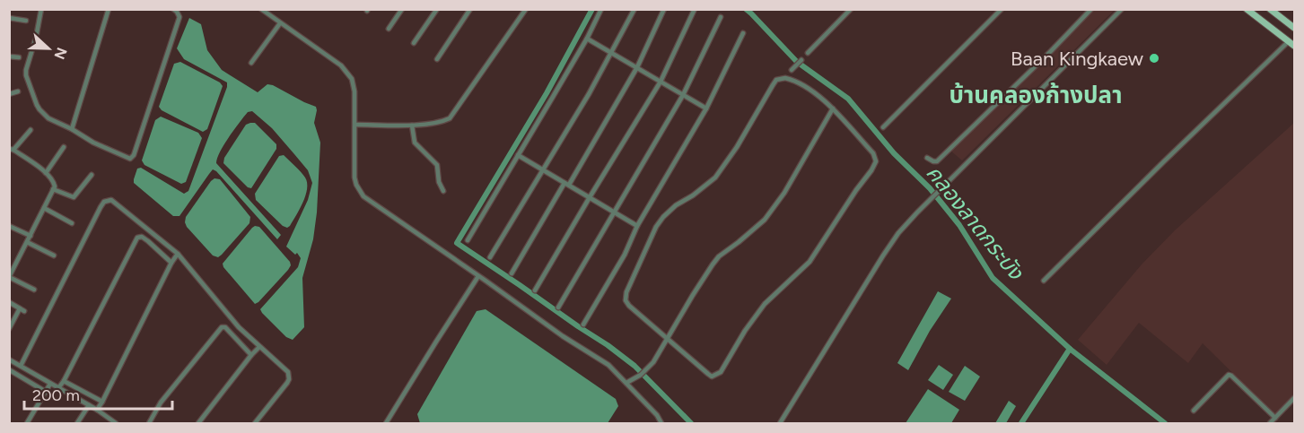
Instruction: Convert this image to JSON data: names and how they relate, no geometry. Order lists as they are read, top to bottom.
{
  "districts": ["บ้านคลองก้างปลา"],
  "water": ["คลองลาดกระบัง"],
  "places": ["Baan Kingkaew"],
  "scale_bar": "200 m",
  "north": "right"
}
